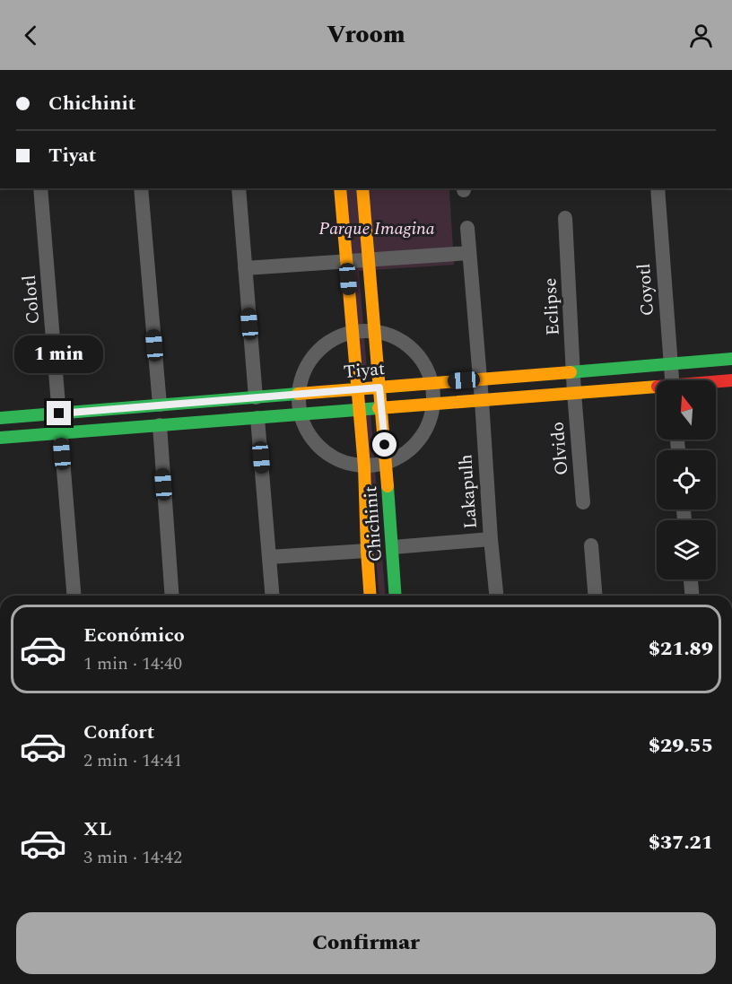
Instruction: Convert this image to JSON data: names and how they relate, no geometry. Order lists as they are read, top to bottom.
{
  "streets": {
    "street": [
      "Coyotl",
      "Colotl",
      "Eclipse",
      "Tiyat",
      "Olvido",
      "Lakapulh",
      "Chichinit"
    ]
  },
  "crossings": [
    ["Coyotl", "Tiyat"],
    ["Colotl", "Tiyat"],
    ["Eclipse", "Tiyat"],
    ["Eclipse", "Olvido"],
    ["Tiyat", "Lakapulh"],
    ["Tiyat", "Chichinit"]
  ],
  "parks": ["Parque Imagina"],
  "north": "top",
  "page": {
    "header": "Vroom",
    "banner": ["Chichinit", "Tiyat"],
    "bubble": "1 min",
    "list": [
      {
        "name": "Económico",
        "note": "1 min · 14:40",
        "value": "$21.89"
      },
      {
        "name": "Confort",
        "note": "2 min · 14:41",
        "value": "$29.55"
      },
      {
        "name": "XL",
        "note": "3 min · 14:42",
        "value": "$37.21"
      }
    ],
    "buttons": "Confirmar"
  }
}
